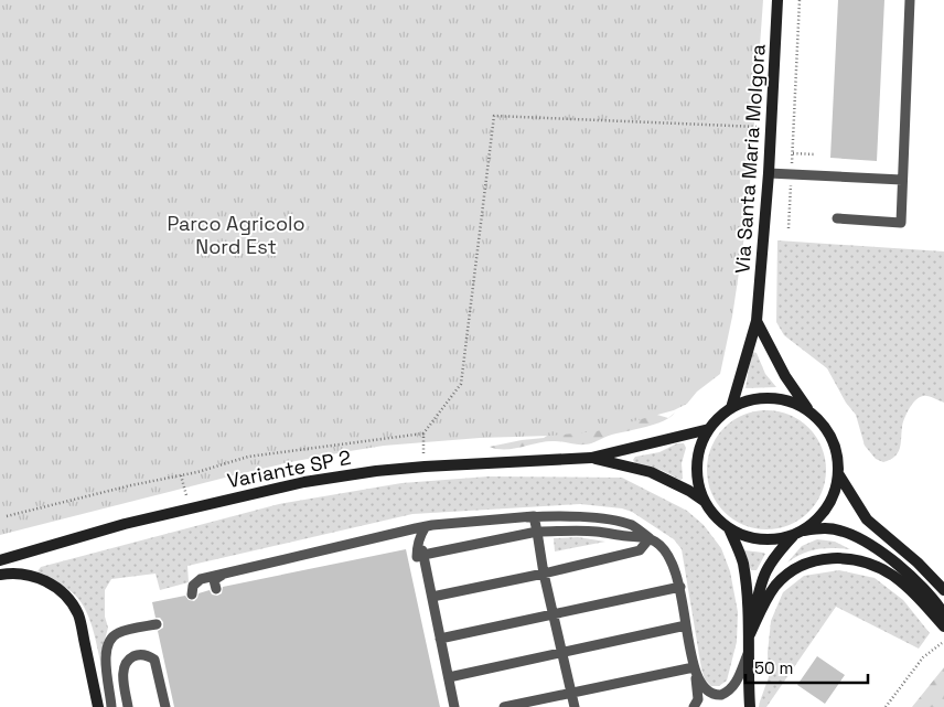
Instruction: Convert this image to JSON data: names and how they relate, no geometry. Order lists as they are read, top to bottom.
{
  "streets": {
    "main road": ["Via Santa Maria Molgora", "Variante SP 2"]
  },
  "crossings": [
    ["Via Santa Maria Molgora", "Variante SP 2"]
  ],
  "parks": ["Parco Agricolo Nord Est"],
  "scale_bar": "50 m"
}
